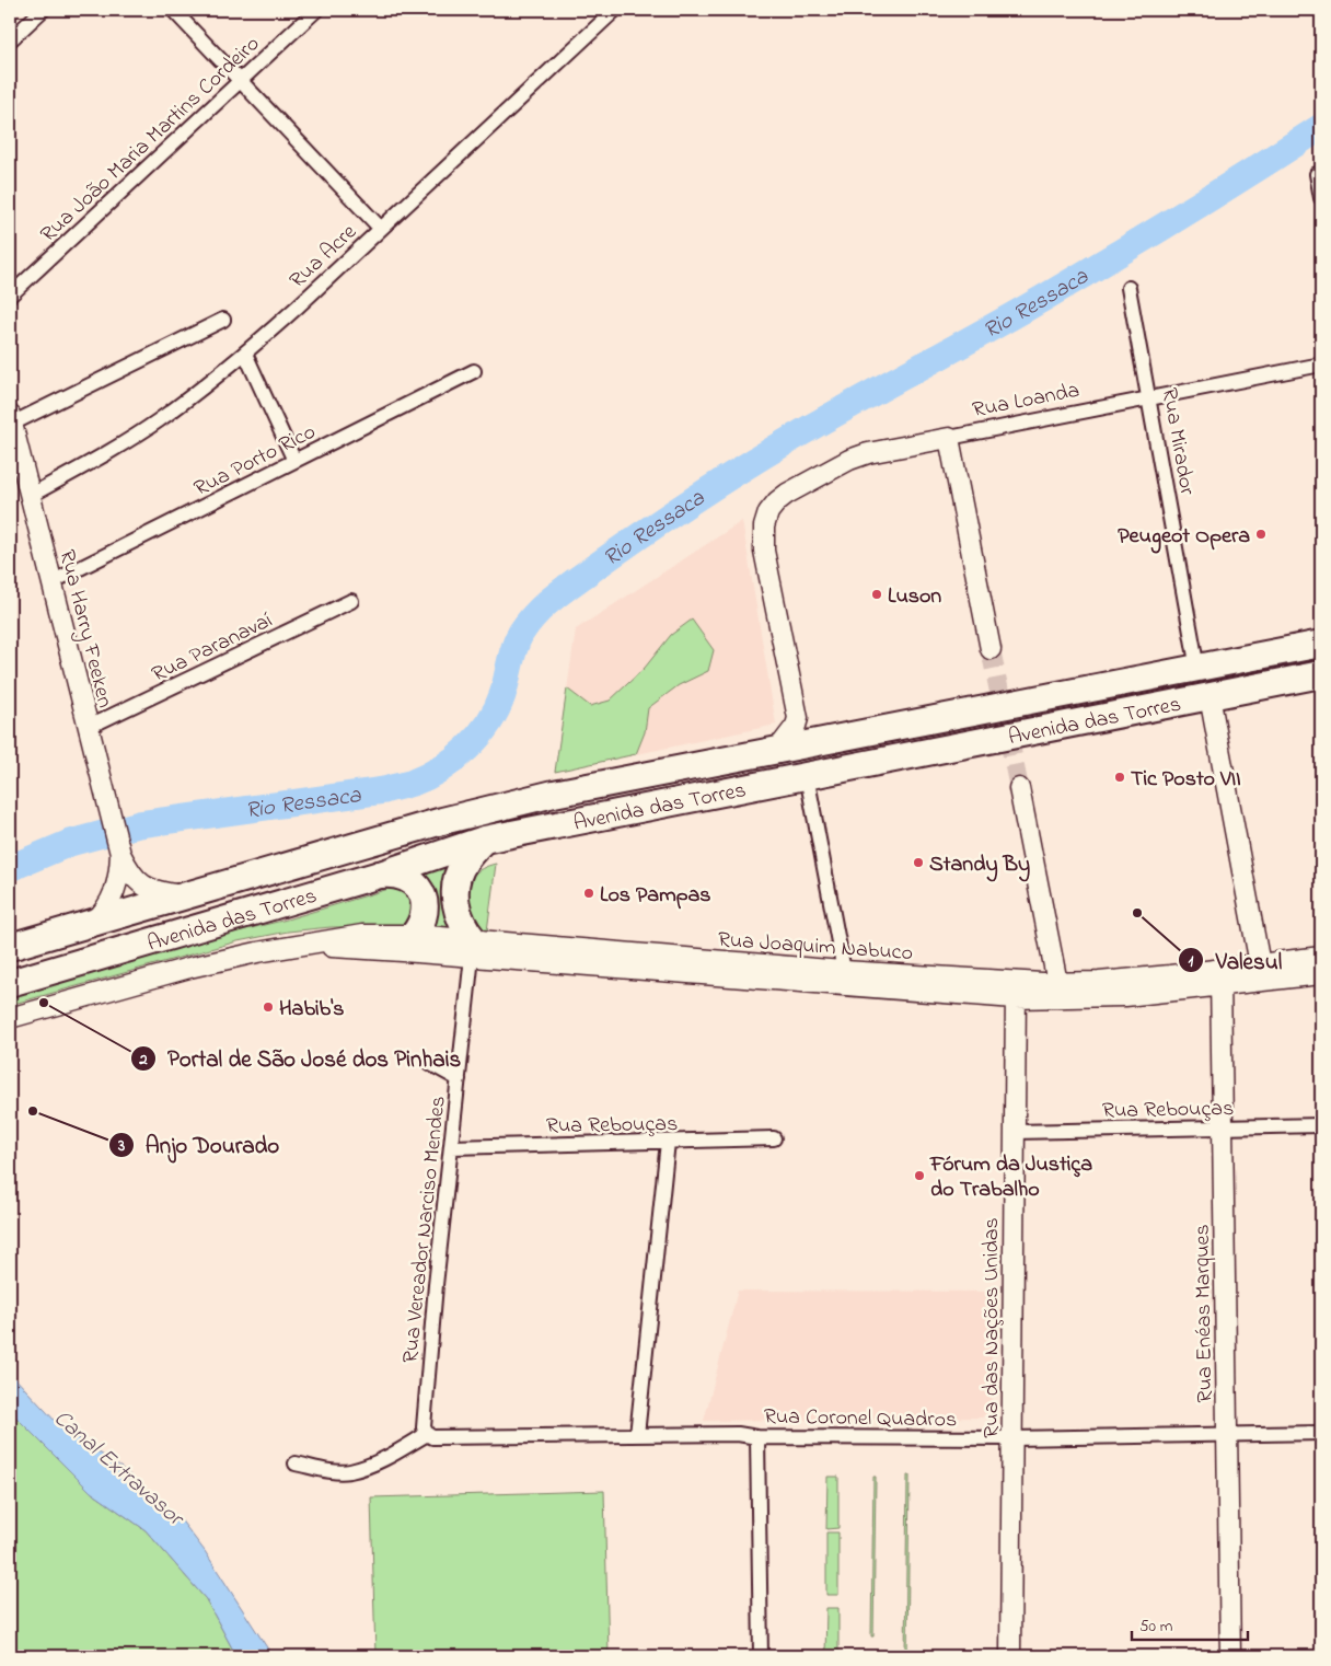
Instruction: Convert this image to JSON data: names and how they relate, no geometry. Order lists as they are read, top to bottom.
{
  "streets": {
    "highway": ["Avenida das Torres"],
    "main road": [
      "Rua Loanda",
      "Rua Harry Feeken",
      "Rua Joaquim Nabuco",
      "Rua Enéas Marques",
      "Rua das Nações Unidas"
    ],
    "street": [
      "Rua João Maria Martins Cordeiro",
      "Rua Acre",
      "Rua Mirador",
      "Rua Porto Rico",
      "Rua Paranavaí",
      "Rua Rebouças",
      "Rua Vereador Narciso Mendes",
      "Rua Coronel Quadros"
    ]
  },
  "crossings": [
    ["Rua Acre", "Rua Harry Feeken"],
    ["Rua Loanda", "Rua Mirador"],
    ["Rua Loanda", "Avenida das Torres"],
    ["Rua Mirador", "Avenida das Torres"],
    ["Rua Porto Rico", "Rua Harry Feeken"],
    ["Rua Harry Feeken", "Rua Paranavaí"],
    ["Rua Harry Feeken", "Avenida das Torres"],
    ["Rua Joaquim Nabuco", "Rua Vereador Narciso Mendes"],
    ["Rua Joaquim Nabuco", "Rua Enéas Marques"],
    ["Rua Joaquim Nabuco", "Rua das Nações Unidas"],
    ["Rua Rebouças", "Rua Vereador Narciso Mendes"],
    ["Rua Rebouças", "Rua Enéas Marques"],
    ["Rua Rebouças", "Rua das Nações Unidas"],
    ["Rua Vereador Narciso Mendes", "Rua Coronel Quadros"],
    ["Rua Enéas Marques", "Rua Coronel Quadros"],
    ["Rua das Nações Unidas", "Rua Coronel Quadros"]
  ],
  "water": ["Rio Ressaca", "Canal Extravasor"],
  "places": [
    "Peugeot Opera",
    "Luson",
    "Tic Posto VII",
    "Standy By",
    "Los Pampas",
    "Valesul",
    "Portal de São José dos Pinhais",
    "Habib's",
    "Anjo Dourado",
    "Fórum da Justiça do Trabalho"
  ],
  "scale_bar": "50 m"
}
